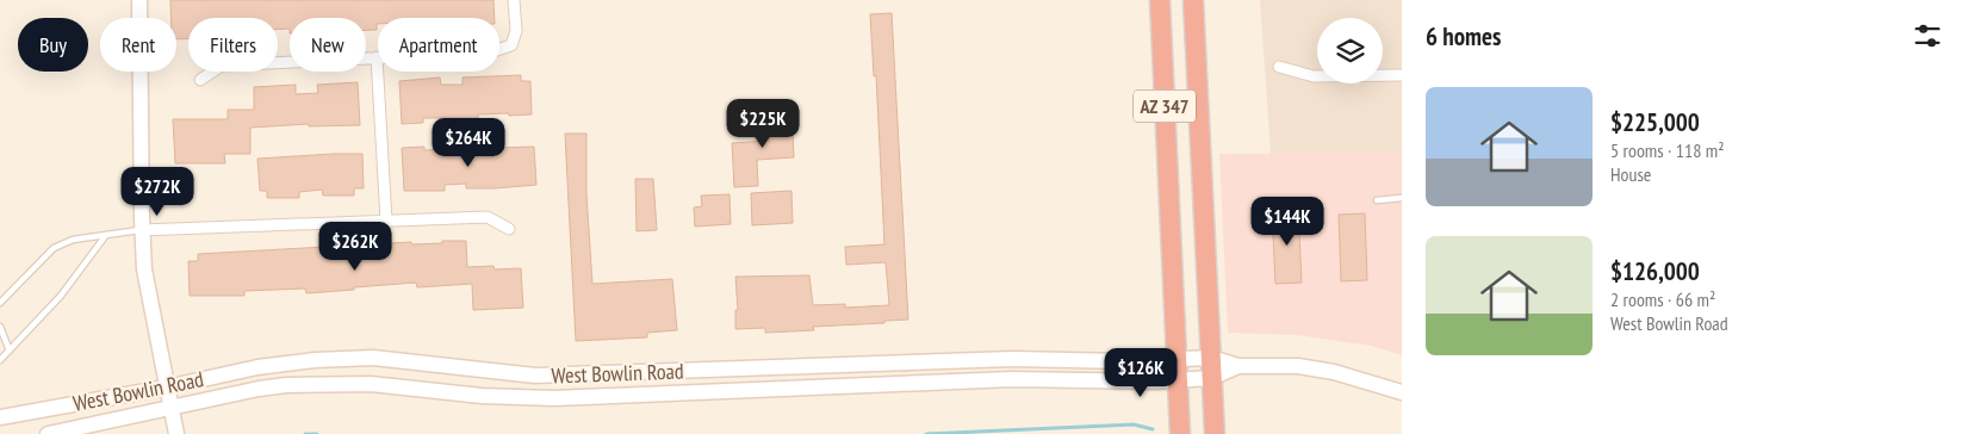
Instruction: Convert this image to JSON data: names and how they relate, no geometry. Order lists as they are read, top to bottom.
{
  "streets": {
    "highway": ["AZ 347"],
    "street": ["West Bowlin Road"]
  },
  "crossings": [
    ["AZ 347", "West Bowlin Road"]
  ],
  "page": {
    "heading": "6 homes",
    "chip": [
      "Buy",
      "Rent",
      "Filters",
      "New",
      "Apartment"
    ],
    "list": [
      {
        "name": "$225,000",
        "note": "5 rooms · 118 m² · House"
      },
      {
        "name": "$126,000",
        "note": "2 rooms · 66 m² · West Bowlin Road"
      }
    ],
    "price": [
      "$225K",
      "$264K",
      "$272K",
      "$144K",
      "$262K",
      "$126K"
    ]
  }
}
